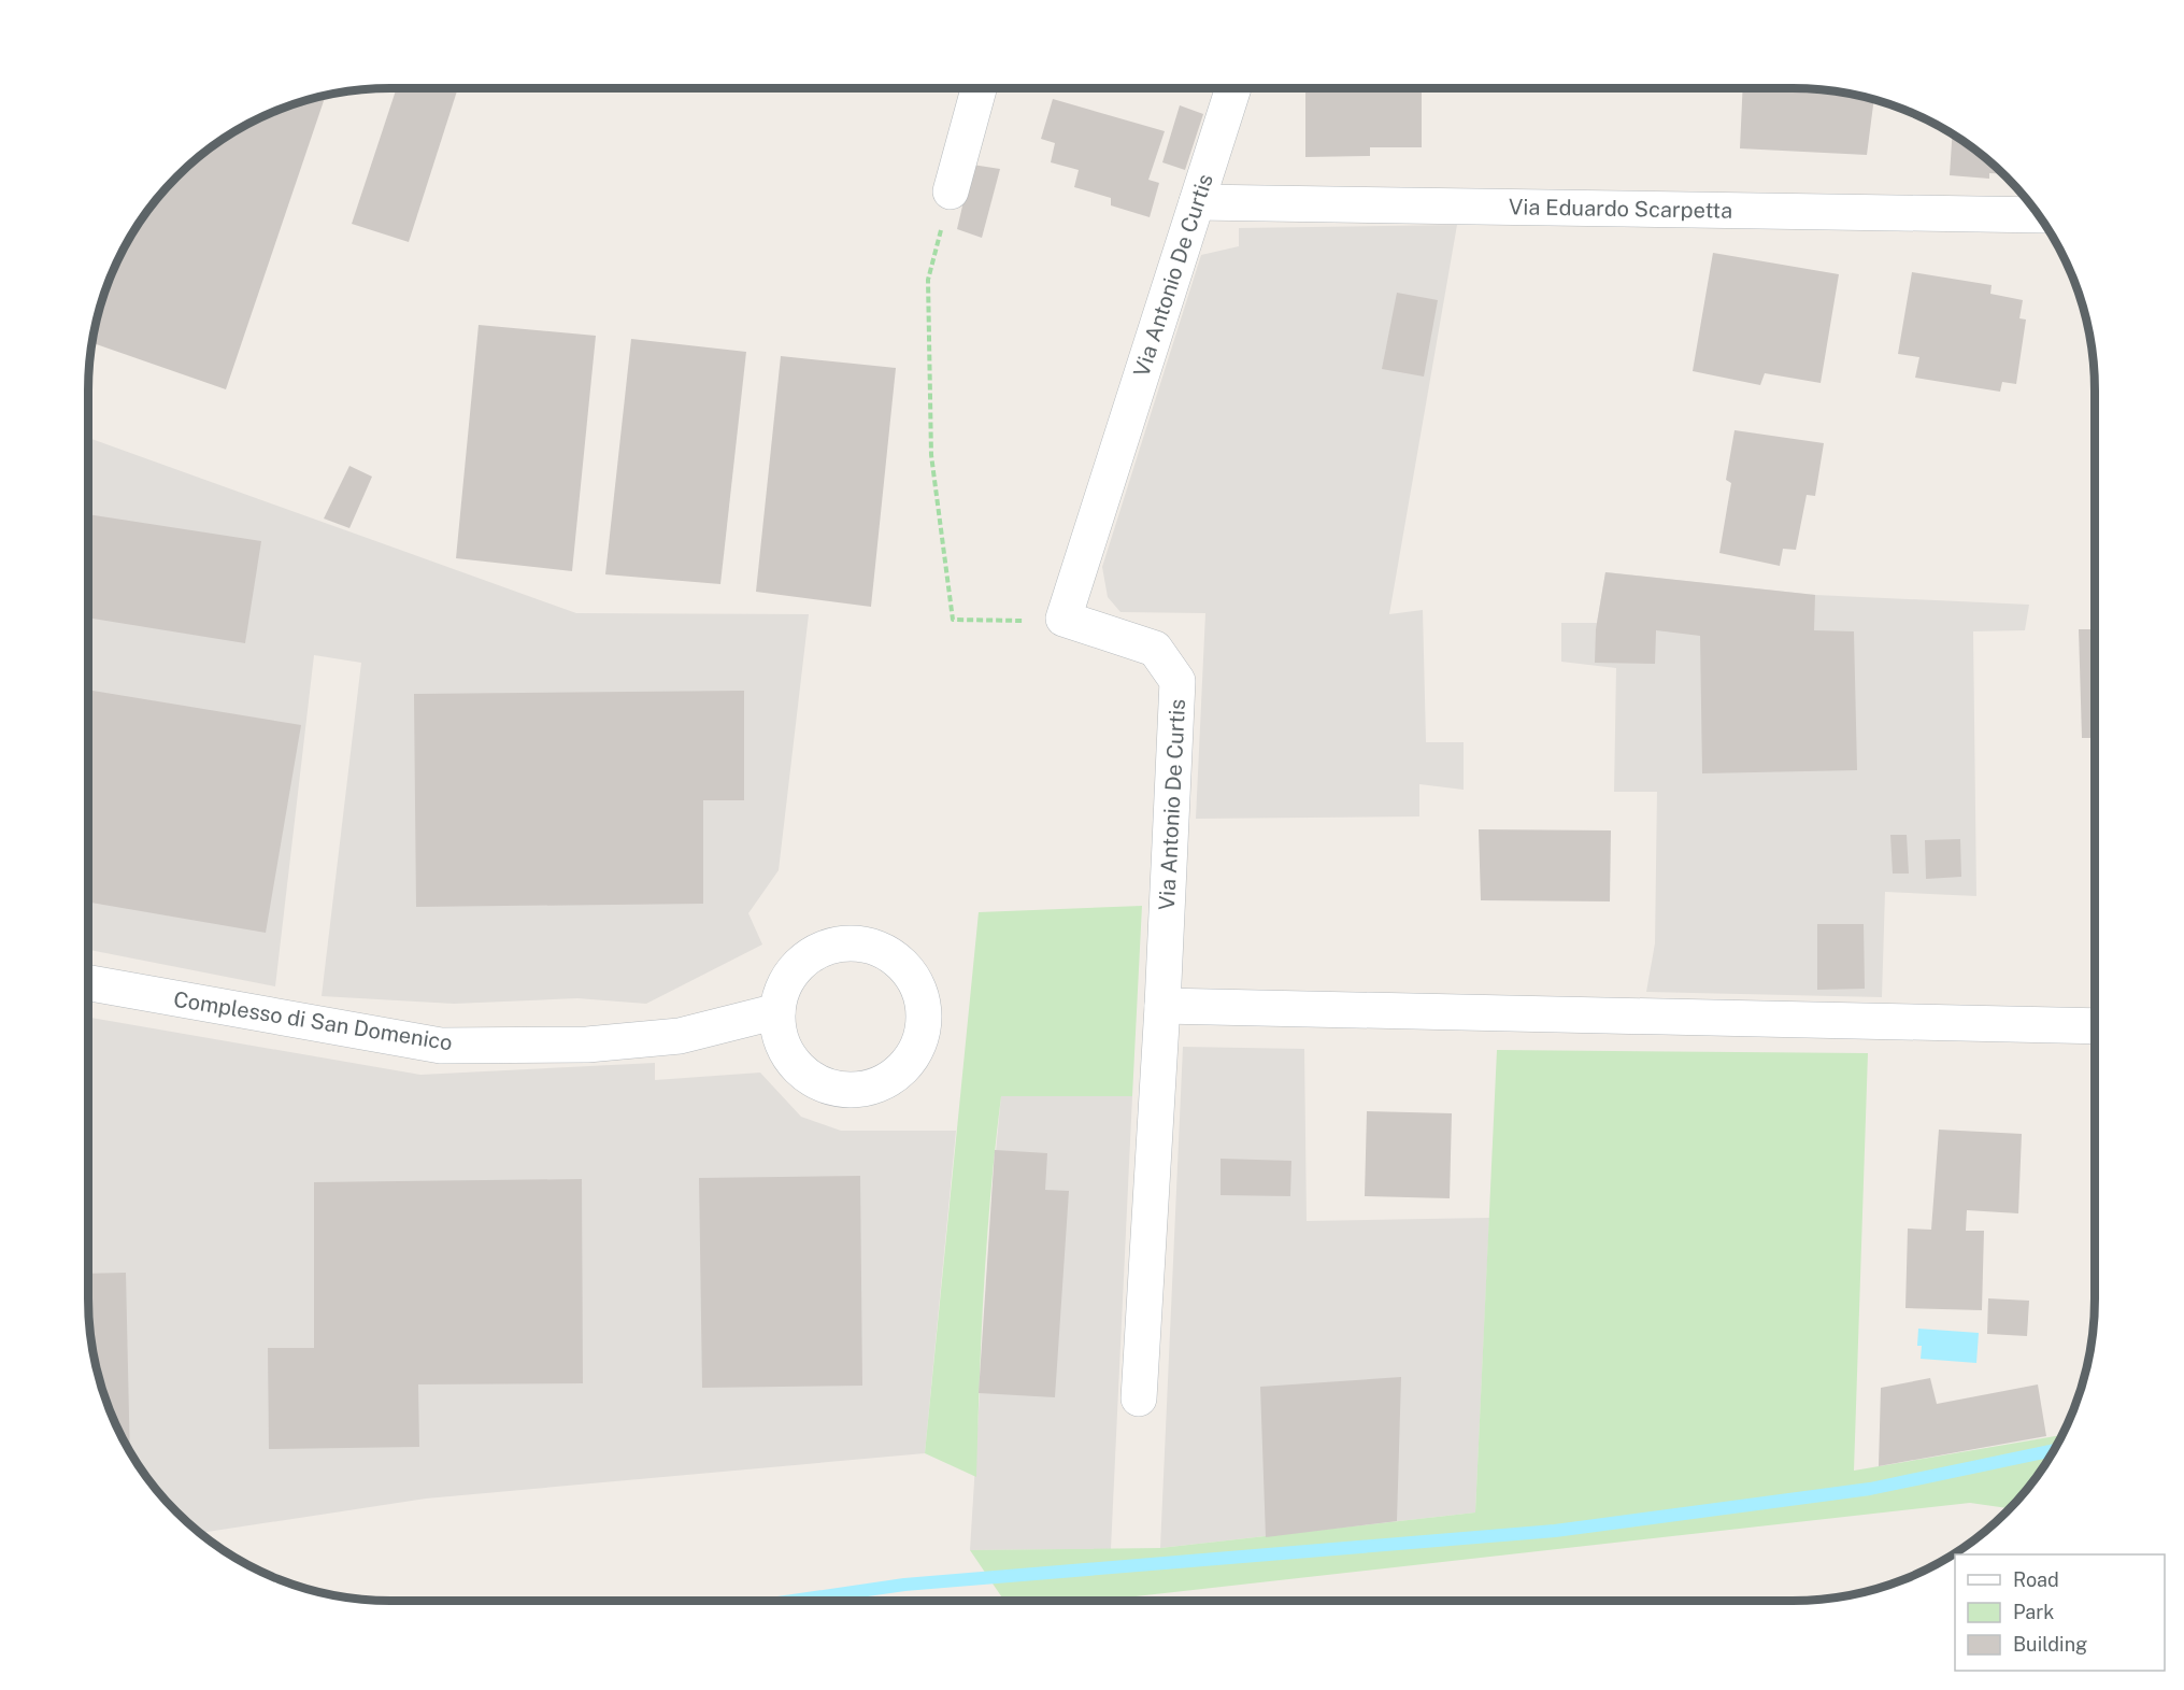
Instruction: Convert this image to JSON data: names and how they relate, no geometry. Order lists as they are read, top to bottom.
{
  "streets": {
    "street": ["Via Eduardo Scarpetta", "Via Antonio De Curtis", "Complesso di San Domenico"]
  },
  "crossings": [
    ["Via Eduardo Scarpetta", "Via Antonio De Curtis"]
  ],
  "legend": ["Road", "Park", "Building"]
}
